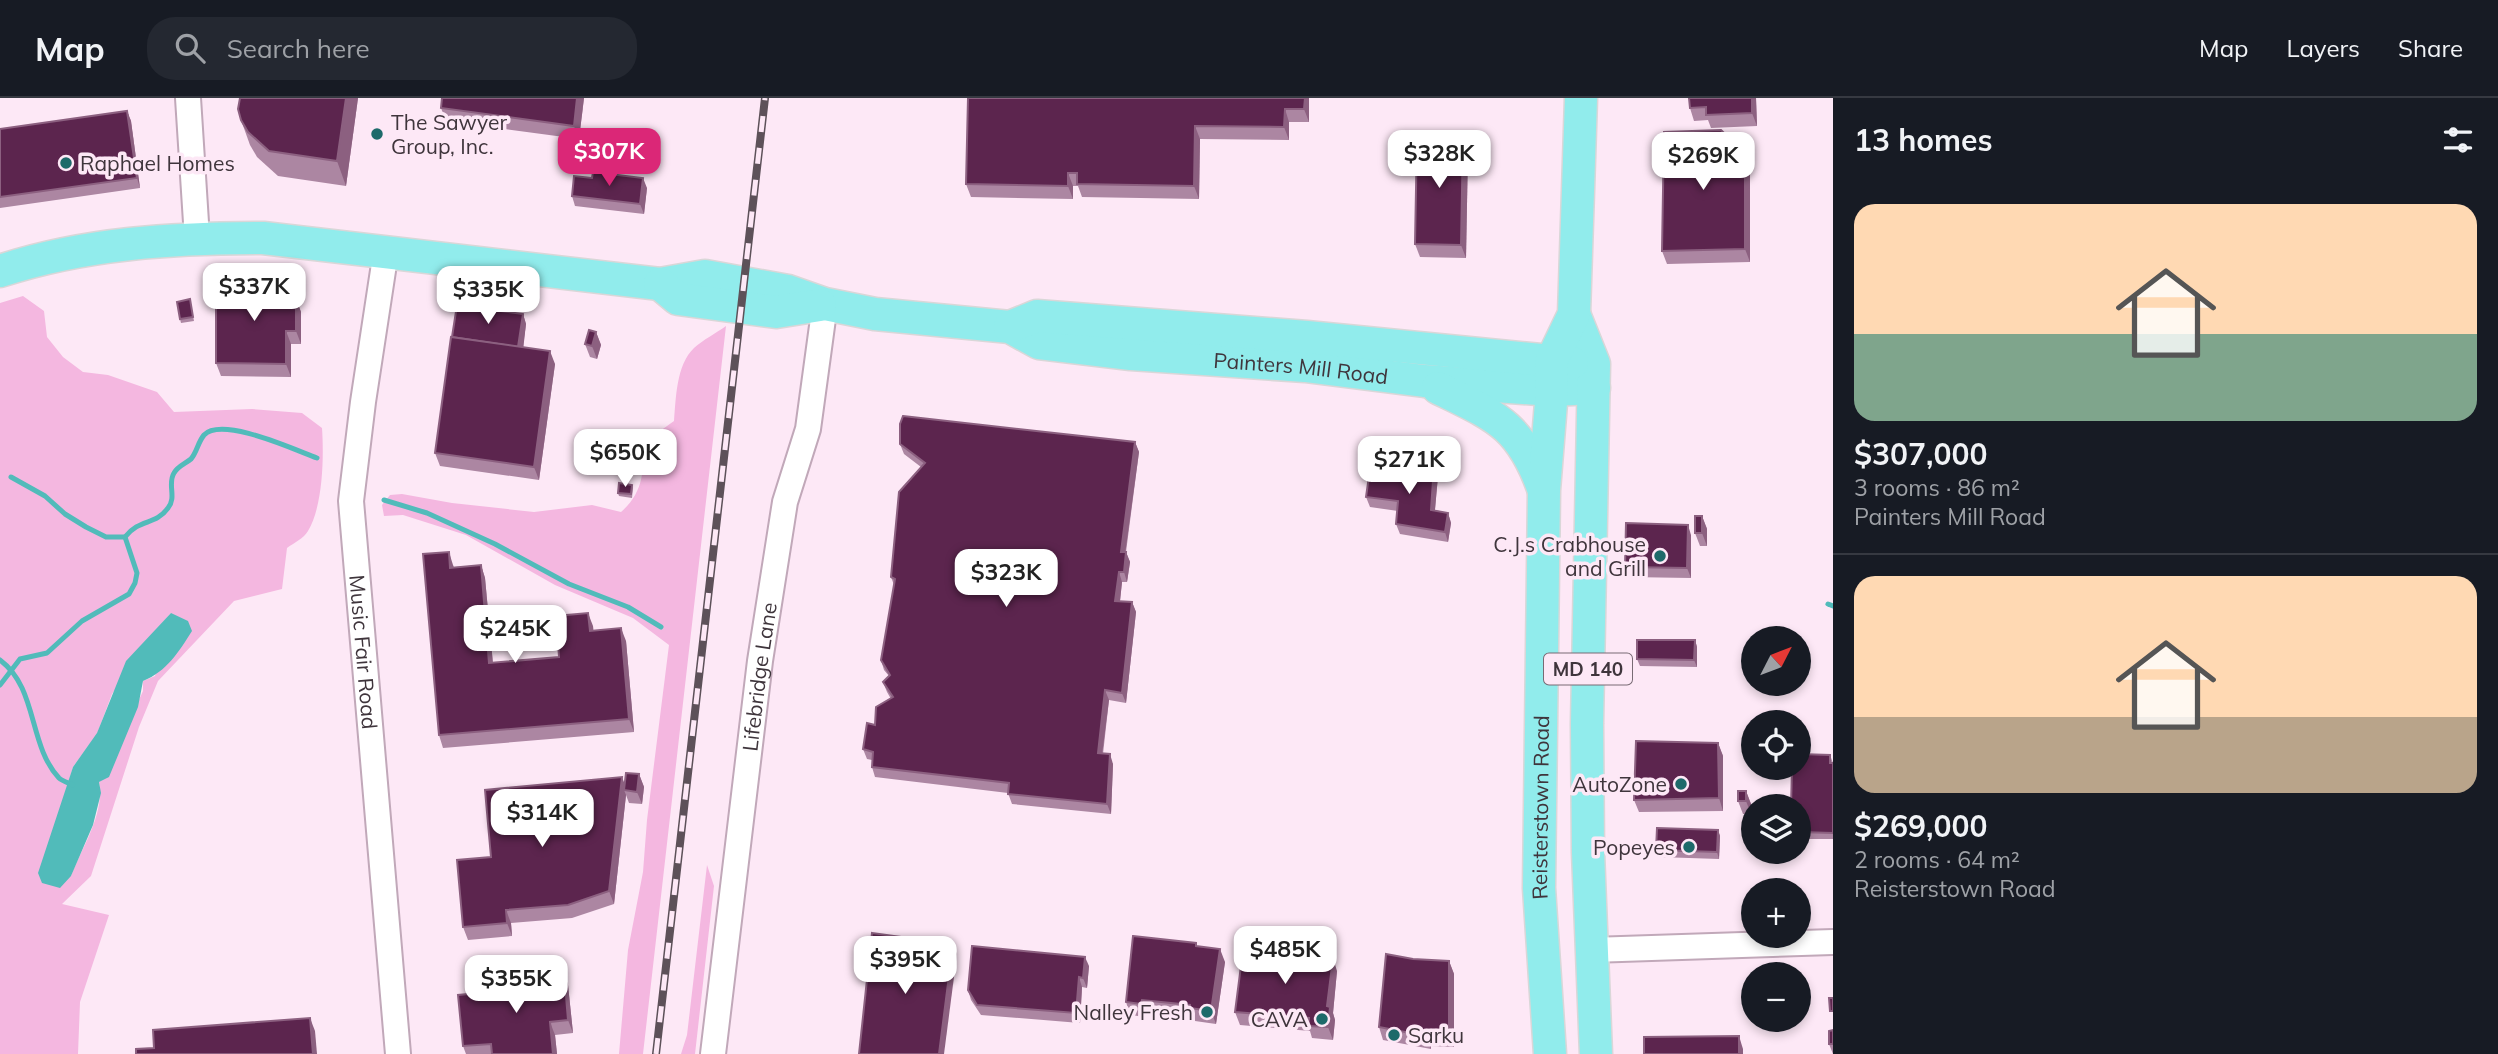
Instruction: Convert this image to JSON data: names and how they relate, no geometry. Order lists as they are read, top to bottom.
{
  "streets": {
    "main road": ["Painters Mill Road", "MD 140", "Reisterstown Road"],
    "street": ["Music Fair Road", "Lifebridge Lane"]
  },
  "crossings": [
    ["Painters Mill Road", "Music Fair Road"],
    ["Painters Mill Road", "Lifebridge Lane"],
    ["Painters Mill Road", "Reisterstown Road"]
  ],
  "places": [
    "The Sawyer Group, Inc.",
    "Raphael Homes",
    "C.J.s Crabhouse and Grill",
    "AutoZone",
    "Popeyes",
    "Nalley Fresh",
    "CAVA",
    "Sarku"
  ],
  "north": "top right",
  "page": {
    "header": "Map",
    "search": "Search here",
    "nav": ["Map", "Layers", "Share"],
    "heading": "13 homes",
    "price": [
      "$307K",
      "$328K",
      "$269K",
      "$337K",
      "$335K",
      "$650K",
      "$271K",
      "$323K",
      "$245K",
      "$314K",
      "$485K",
      "$395K",
      "$355K"
    ],
    "list": [
      {
        "name": "$307,000",
        "note": "3 rooms · 86 m² · Painters Mill Road"
      },
      {
        "name": "$269,000",
        "note": "2 rooms · 64 m² · Reisterstown Road"
      }
    ],
    "map_buttons": ["+", "−"]
  }
}
